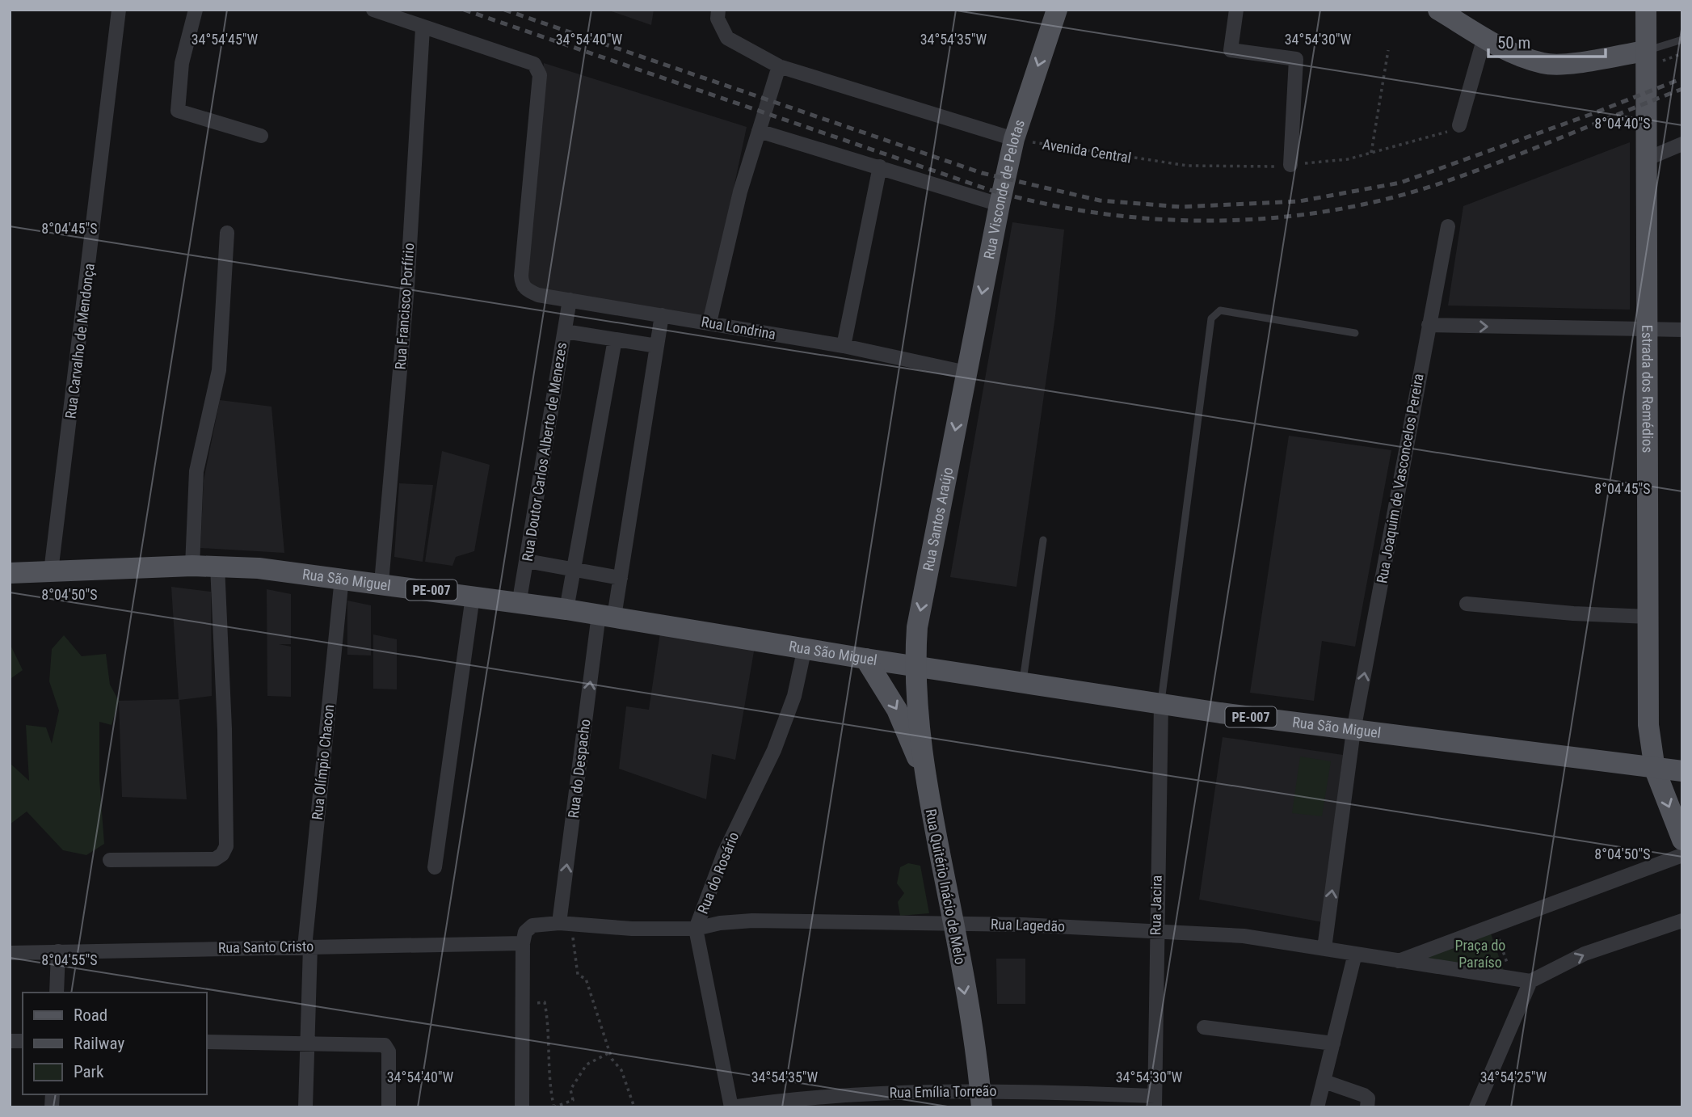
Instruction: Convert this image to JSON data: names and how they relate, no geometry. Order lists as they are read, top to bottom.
{
  "streets": {
    "main road": [
      "Rua Visconde de Pelotas",
      "Estrada dos Remédios",
      "Rua Santos Araújo",
      "Rua São Miguel",
      "PE-007",
      "Rua Quitério Inácio de Melo"
    ],
    "street": [
      "Rua Francisco Porfírio",
      "Rua Londrina",
      "Rua Carvalho de Mendonça",
      "Rua Doutor Carlos Alberto de Menezes",
      "Rua Joaquim de Vasconcelos Pereira",
      "Rua Olímpio Chacon",
      "Rua do Despacho",
      "Rua do Rosário",
      "Rua Jacira",
      "Rua Lagedão",
      "Rua Santo Cristo",
      "Rua Emília Torreão"
    ],
    "path": ["Avenida Central"]
  },
  "crossings": [
    ["Avenida Central", "Rua Visconde de Pelotas"],
    ["Rua Visconde de Pelotas", "Rua Londrina"],
    ["Rua Visconde de Pelotas", "Rua Santos Araújo"],
    ["Rua Francisco Porfírio", "Rua Londrina"],
    ["Rua Francisco Porfírio", "Rua São Miguel"],
    ["Rua Londrina", "Rua Doutor Carlos Alberto de Menezes"],
    ["Rua Londrina", "Rua Santos Araújo"],
    ["Rua Londrina", "Rua do Despacho"],
    ["Rua Carvalho de Mendonça", "Rua São Miguel"],
    ["Estrada dos Remédios", "Rua São Miguel"],
    ["Estrada dos Remédios", "PE-007"],
    ["Rua Doutor Carlos Alberto de Menezes", "Rua São Miguel"],
    ["Rua Joaquim de Vasconcelos Pereira", "Rua São Miguel"],
    ["Rua Joaquim de Vasconcelos Pereira", "Rua Lagedão"],
    ["Rua Santos Araújo", "Rua São Miguel"],
    ["Rua Santos Araújo", "Rua Quitério Inácio de Melo"],
    ["Rua São Miguel", "PE-007"],
    ["Rua São Miguel", "Rua Olímpio Chacon"],
    ["Rua São Miguel", "Rua do Despacho"],
    ["Rua São Miguel", "Rua do Rosário"],
    ["Rua São Miguel", "Rua Quitério Inácio de Melo"],
    ["Rua São Miguel", "Rua Jacira"],
    ["Rua Olímpio Chacon", "Rua Santo Cristo"],
    ["Rua do Despacho", "Rua Lagedão"],
    ["Rua do Rosário", "Rua Lagedão"],
    ["Rua do Rosário", "Rua Emília Torreão"],
    ["Rua Quitério Inácio de Melo", "Rua Lagedão"],
    ["Rua Quitério Inácio de Melo", "Rua Emília Torreão"],
    ["Rua Jacira", "Rua Lagedão"],
    ["Rua Jacira", "Rua Emília Torreão"],
    ["Rua Lagedão", "Rua Santo Cristo"]
  ],
  "one_way": [
    "Rua Visconde de Pelotas",
    "Rua Joaquim de Vasconcelos Pereira",
    "Rua Santos Araújo",
    "Rua do Despacho",
    "Rua Quitério Inácio de Melo"
  ],
  "parks": ["Praça do Paraíso"],
  "legend": ["Road", "Railway", "Park"],
  "scale_bar": "50 m",
  "coordinates": [
    "34°54'45\"W",
    "34°54'40\"W",
    "34°54'35\"W",
    "34°54'30\"W",
    "8°04'40\"S",
    "8°04'45\"S",
    "8°04'50\"S",
    "8°04'55\"S",
    "34°54'25\"W"
  ]
}
